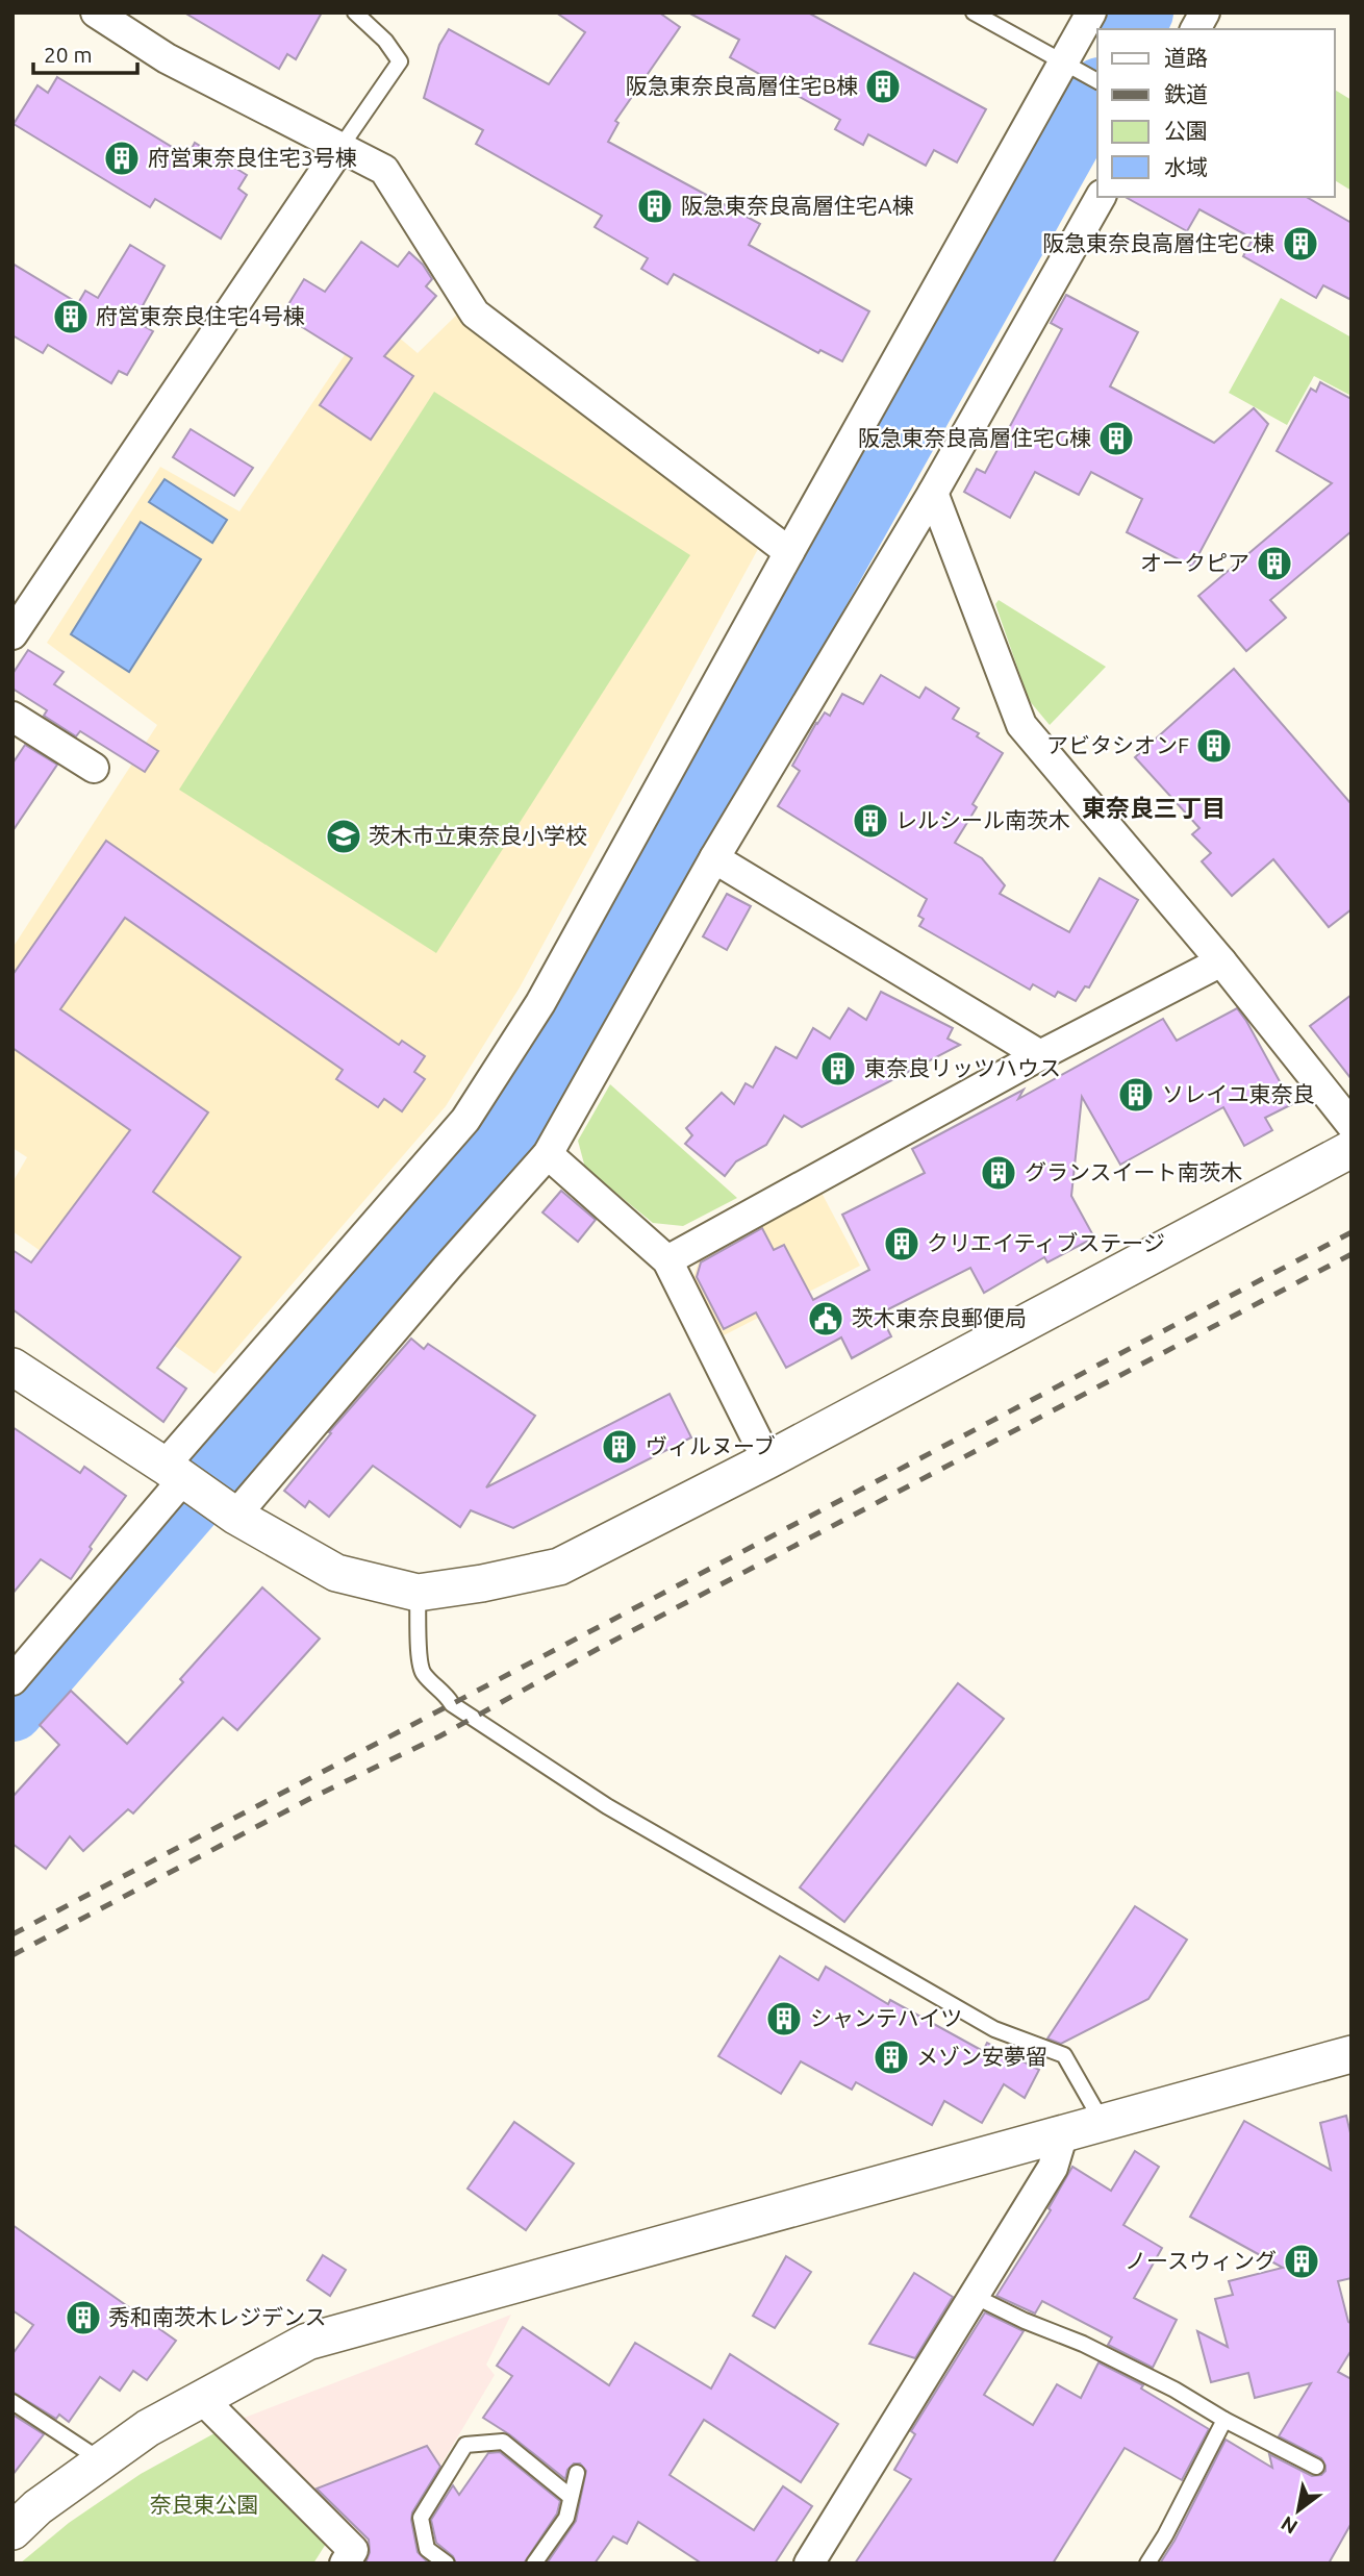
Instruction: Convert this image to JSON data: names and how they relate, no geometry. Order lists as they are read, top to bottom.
{
  "districts": ["東奈良三丁目"],
  "parks": ["奈良東公園"],
  "places": {
    "building": [
      "阪急東奈良高層住宅B棟",
      "府営東奈良住宅3号棟",
      "阪急東奈良高層住宅A棟",
      "阪急東奈良高層住宅C棟",
      "府営東奈良住宅4号棟",
      "阪急東奈良高層住宅G棟",
      "オークピア",
      "アビタシオンF",
      "レルシール南茨木",
      "東奈良リッツハウス",
      "ソレイユ東奈良",
      "グランスイート南茨木",
      "クリエイティブステージ",
      "ヴィルヌーブ",
      "シャンテハイツ",
      "メゾン安夢留",
      "ノースウィング",
      "秀和南茨木レジデンス"
    ],
    "school or university": ["茨木市立東奈良小学校"],
    "public building": ["茨木東奈良郵便局"]
  },
  "legend": [
    "道路",
    "鉄道",
    "公園",
    "水域"
  ],
  "scale_bar": "20 m",
  "north": "bottom left"
}
